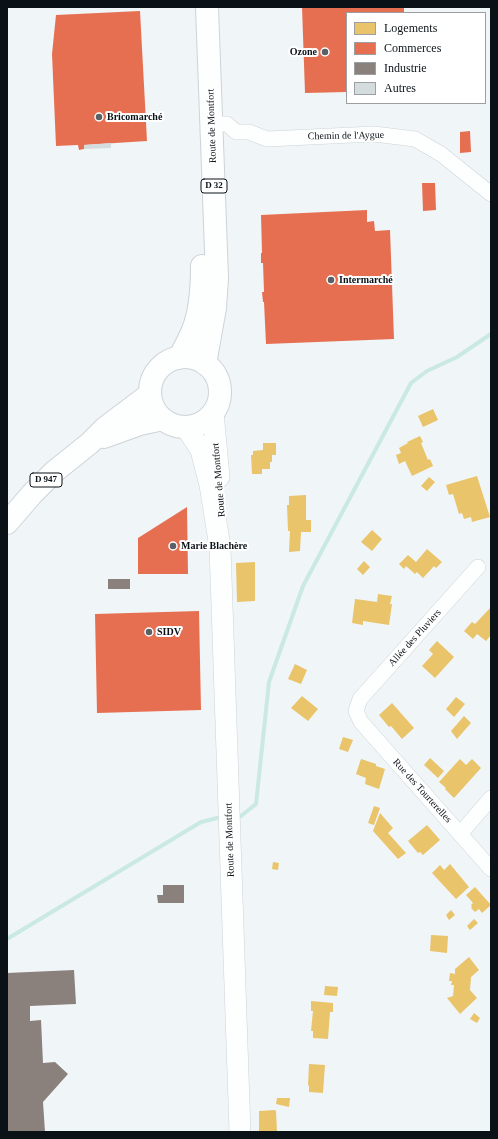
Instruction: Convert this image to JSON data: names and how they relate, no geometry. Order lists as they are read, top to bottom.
{
  "streets": {
    "main road": ["Route de Montfort", "D 32", "D 947"],
    "street": ["Chemin de l'Aygue", "Allée des Pluviers", "Rue des Tourterelles"]
  },
  "crossings": [
    ["Route de Montfort", "Chemin de l'Aygue"],
    ["Route de Montfort", "D 947"],
    ["Allée des Pluviers", "Rue des Tourterelles"]
  ],
  "places": [
    "Ozone",
    "Bricomarché",
    "Intermarché",
    "Marie Blachère",
    "SIDV"
  ],
  "legend": [
    "Logements",
    "Commerces",
    "Industrie",
    "Autres"
  ]
}
